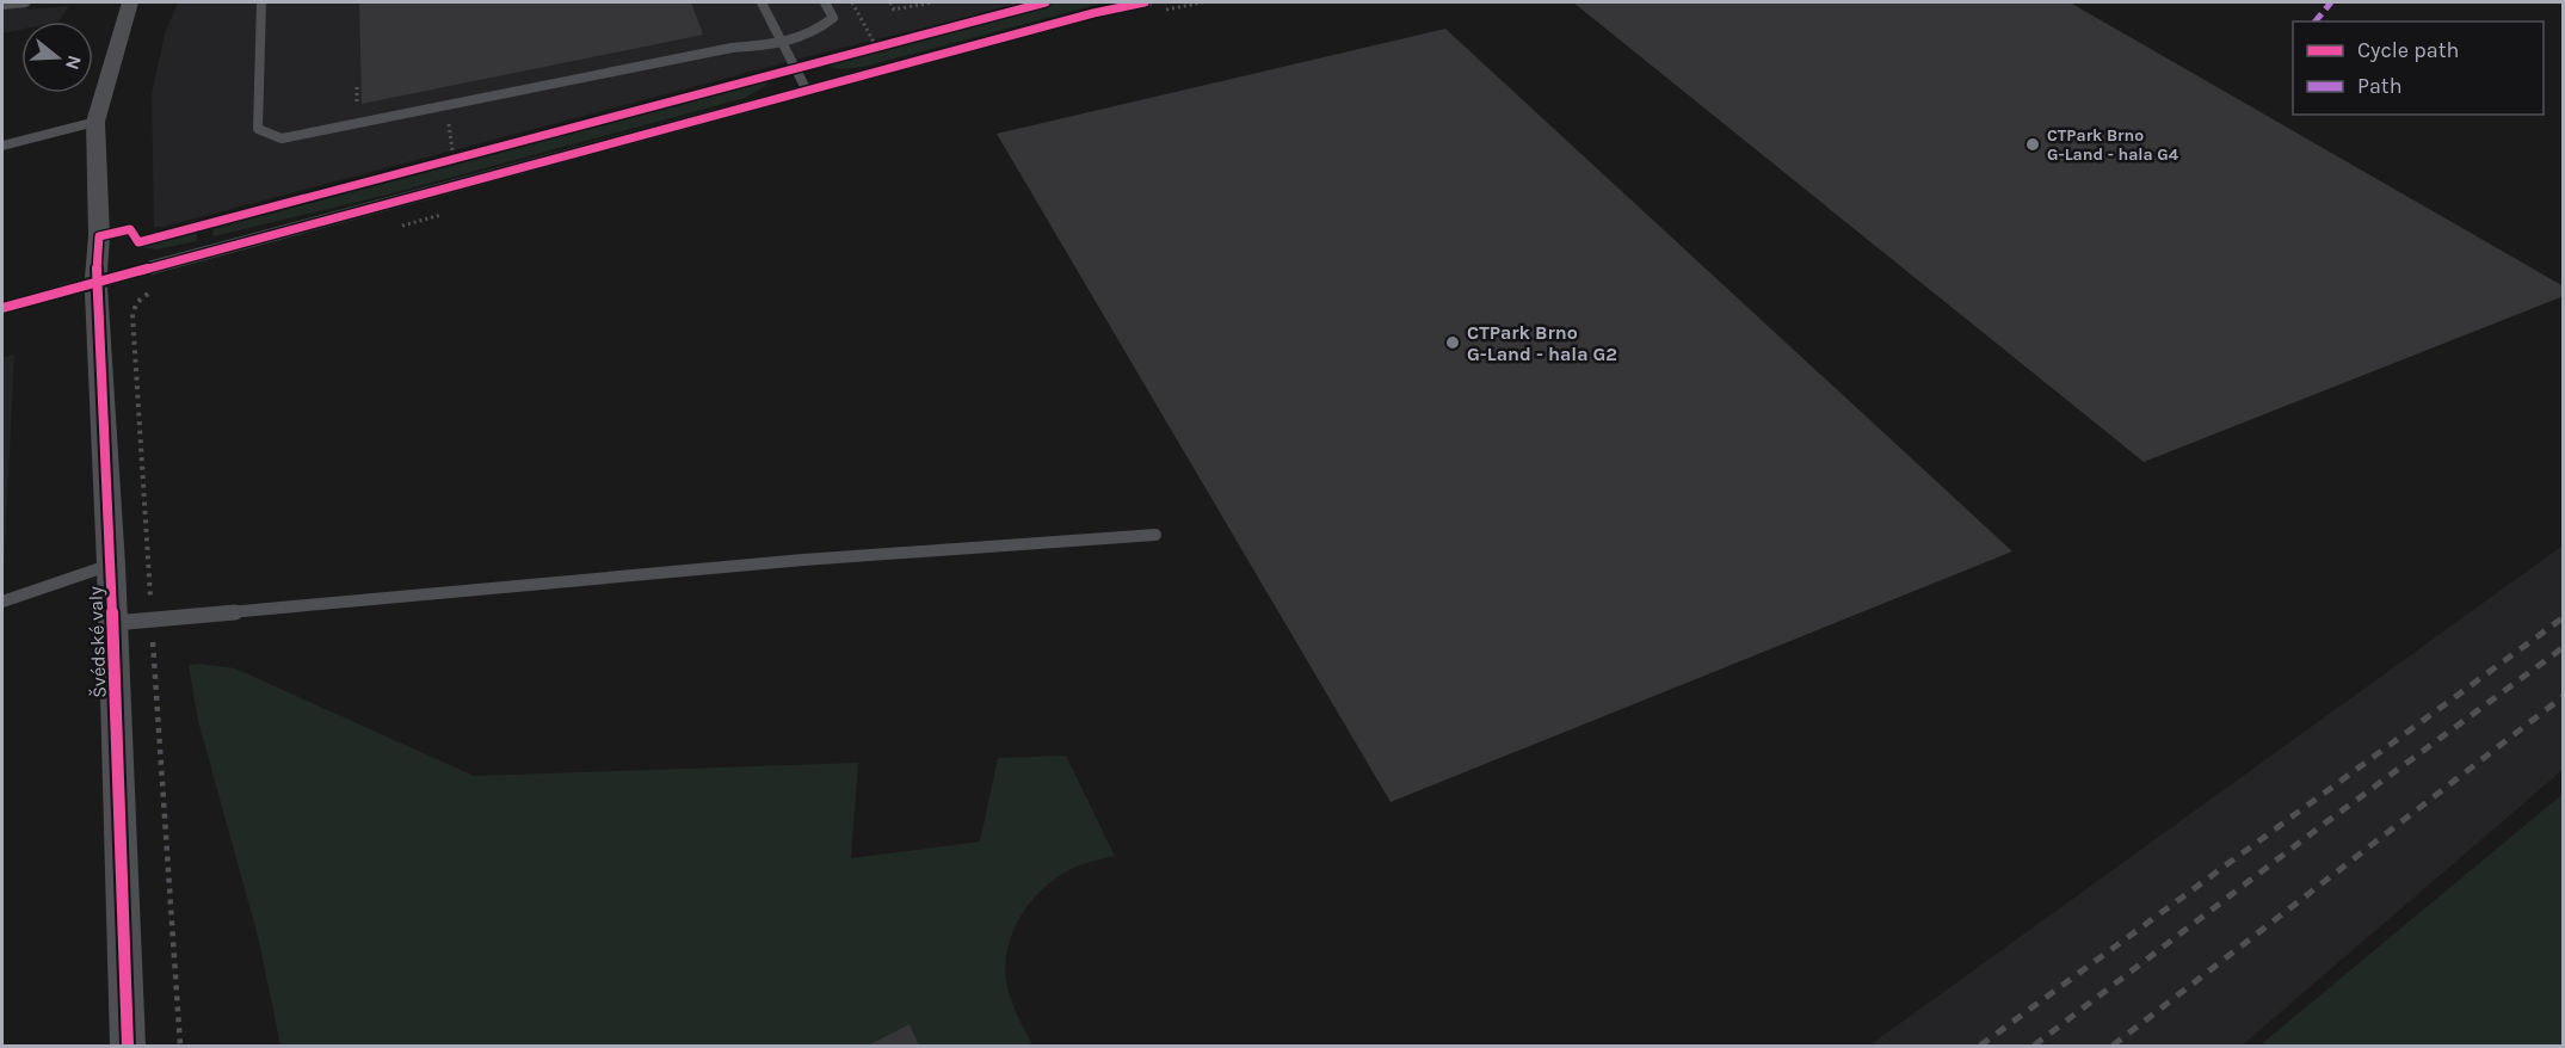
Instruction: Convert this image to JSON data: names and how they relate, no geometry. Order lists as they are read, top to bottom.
{
  "streets": {
    "street": ["Švédské valy"]
  },
  "places": ["CTPark Brno G-Land - hala G4", "CTPark Brno G-Land - hala G2"],
  "legend": ["Cycle path", "Path"],
  "north": "right"
}
